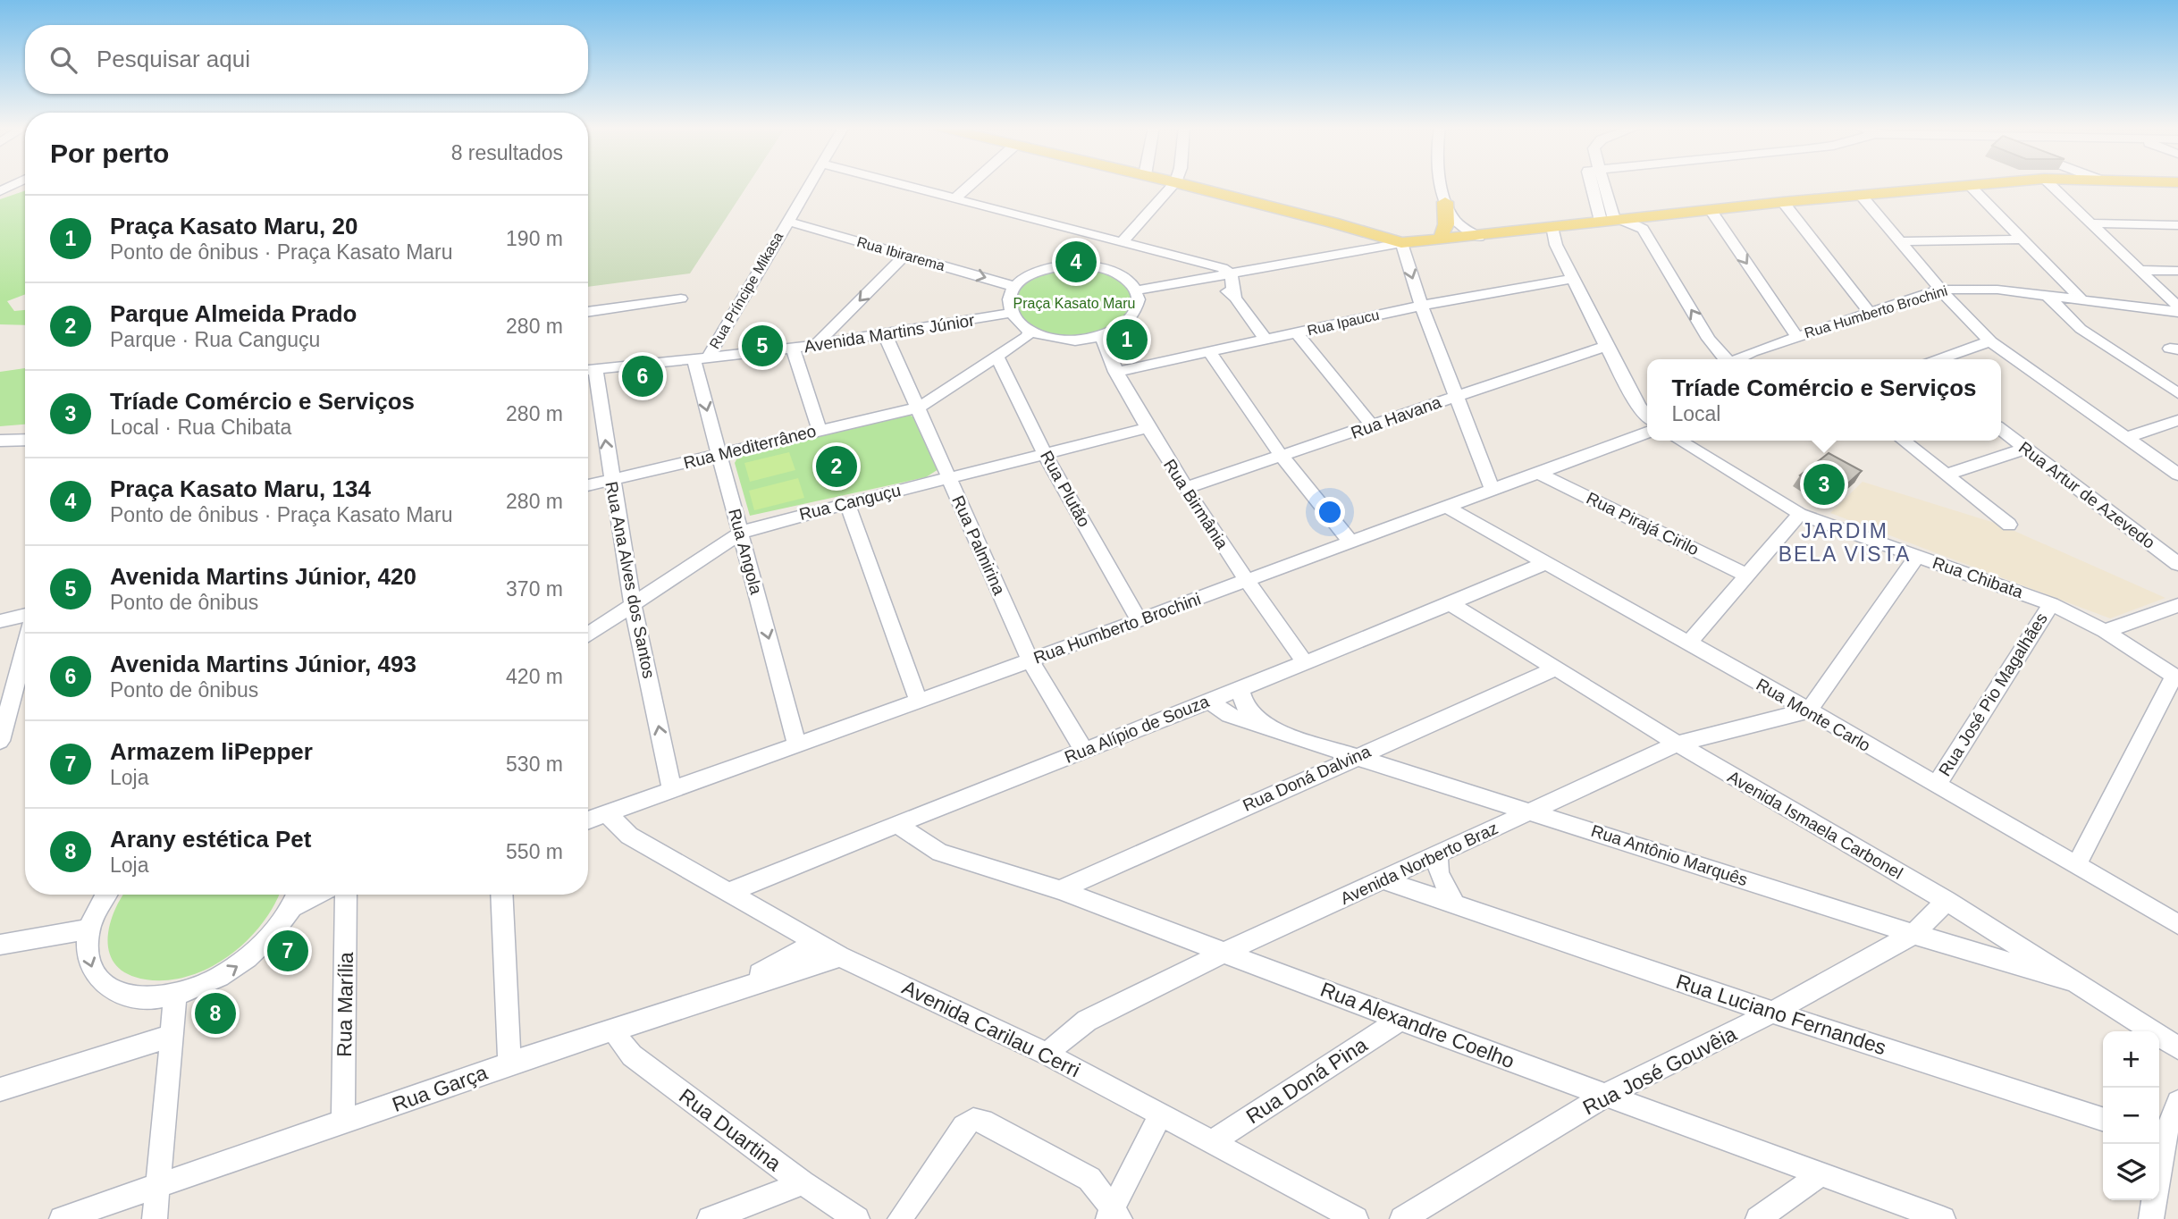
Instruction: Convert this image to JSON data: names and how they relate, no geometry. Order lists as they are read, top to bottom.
{
  "streets": {
    "street": [
      "Rua Ibirarema",
      "Rua Príncipe Mikasa",
      "Rua Humberto Brochini",
      "Rua Ipaucu",
      "Avenida Martins Júnior",
      "Rua Havana",
      "Rua Mediterrâneo",
      "Rua Plutão",
      "Rua Artur de Azevedo",
      "Rua Canguçu",
      "Rua Birmânia",
      "Rua Pirajá Cirilo",
      "Rua Palmirina",
      "Rua Angola",
      "Rua Chibata",
      "Rua Ana Alves dos Santos",
      "Rua José Pio Magalhães",
      "Rua Monte Carlo",
      "Rua Alípio de Souza",
      "Rua Doná Dalvina",
      "Avenida Ismaela Carbonel",
      "Rua Antônio Marquês",
      "Avenida Norberto Braz",
      "Rua Marília",
      "Rua Luciano Fernandes",
      "Rua Alexandre Coelho",
      "Avenida Carilau Cerri",
      "Rua José Gouvêia",
      "Rua Doná Pina",
      "Rua Garça",
      "Rua Duartina"
    ]
  },
  "crossings": [
    ["Rua Ibirarema", "Rua Príncipe Mikasa"],
    ["Rua Ibirarema", "Avenida Martins Júnior"],
    ["Rua Ibirarema", "Rua Birmânia"],
    ["Rua Príncipe Mikasa", "Avenida Martins Júnior"],
    ["Rua Príncipe Mikasa", "Rua Angola"],
    ["Rua Humberto Brochini", "Rua Plutão"],
    ["Rua Humberto Brochini", "Rua Birmânia"],
    ["Rua Humberto Brochini", "Rua Pirajá Cirilo"],
    ["Rua Humberto Brochini", "Rua Palmirina"],
    ["Rua Humberto Brochini", "Rua Angola"],
    ["Rua Humberto Brochini", "Rua Ana Alves dos Santos"],
    ["Rua Humberto Brochini", "Rua Monte Carlo"],
    ["Rua Humberto Brochini", "Avenida Carilau Cerri"],
    ["Rua Ipaucu", "Rua Birmânia"],
    ["Avenida Martins Júnior", "Rua Birmânia"],
    ["Avenida Martins Júnior", "Rua Palmirina"],
    ["Avenida Martins Júnior", "Rua Angola"],
    ["Avenida Martins Júnior", "Rua Ana Alves dos Santos"],
    ["Rua Havana", "Rua Birmânia"],
    ["Rua Mediterrâneo", "Rua Palmirina"],
    ["Rua Mediterrâneo", "Rua Angola"],
    ["Rua Mediterrâneo", "Rua Ana Alves dos Santos"],
    ["Rua Plutão", "Rua Canguçu"],
    ["Rua Canguçu", "Rua Birmânia"],
    ["Rua Canguçu", "Rua Palmirina"],
    ["Rua Canguçu", "Rua Angola"],
    ["Rua Canguçu", "Rua Ana Alves dos Santos"],
    ["Rua Birmânia", "Rua Alípio de Souza"],
    ["Rua Palmirina", "Rua Alípio de Souza"],
    ["Rua Chibata", "Rua José Pio Magalhães"],
    ["Rua José Pio Magalhães", "Rua Monte Carlo"],
    ["Rua Monte Carlo", "Rua Alípio de Souza"],
    ["Rua Monte Carlo", "Avenida Norberto Braz"],
    ["Rua Alípio de Souza", "Avenida Ismaela Carbonel"],
    ["Rua Alípio de Souza", "Rua Antônio Marquês"],
    ["Rua Alípio de Souza", "Rua Alexandre Coelho"],
    ["Rua Alípio de Souza", "Avenida Carilau Cerri"],
    ["Rua Doná Dalvina", "Avenida Ismaela Carbonel"],
    ["Rua Doná Dalvina", "Rua Antônio Marquês"],
    ["Rua Doná Dalvina", "Rua Alexandre Coelho"],
    ["Avenida Ismaela Carbonel", "Rua Antônio Marquês"],
    ["Avenida Ismaela Carbonel", "Avenida Norberto Braz"],
    ["Avenida Ismaela Carbonel", "Rua José Gouvêia"],
    ["Rua Antônio Marquês", "Avenida Norberto Braz"],
    ["Rua Antônio Marquês", "Rua José Gouvêia"],
    ["Avenida Norberto Braz", "Rua Luciano Fernandes"],
    ["Avenida Norberto Braz", "Rua Alexandre Coelho"],
    ["Avenida Norberto Braz", "Avenida Carilau Cerri"],
    ["Rua Marília", "Rua Garça"],
    ["Rua Luciano Fernandes", "Rua José Gouvêia"],
    ["Rua Alexandre Coelho", "Rua José Gouvêia"],
    ["Rua Alexandre Coelho", "Rua Doná Pina"],
    ["Avenida Carilau Cerri", "Rua Doná Pina"],
    ["Avenida Carilau Cerri", "Rua Garça"],
    ["Rua Garça", "Rua Duartina"]
  ],
  "one_way": ["Rua Ana Alves dos Santos"],
  "districts": ["JARDIM BELA VISTA"],
  "parks": ["Praça Kasato Maru"],
  "page": {
    "search": "Pesquisar aqui",
    "heading": ["Por perto", "8 resultados"],
    "list": [
      {
        "mark": "1",
        "name": "Praça Kasato Maru, 20",
        "note": "Ponto de ônibus · Praça Kasato Maru",
        "value": "190 m"
      },
      {
        "mark": "2",
        "name": "Parque Almeida Prado",
        "note": "Parque · Rua Canguçu",
        "value": "280 m"
      },
      {
        "mark": "3",
        "name": "Tríade Comércio e Serviços",
        "note": "Local · Rua Chibata",
        "value": "280 m"
      },
      {
        "mark": "4",
        "name": "Praça Kasato Maru, 134",
        "note": "Ponto de ônibus · Praça Kasato Maru",
        "value": "280 m"
      },
      {
        "mark": "5",
        "name": "Avenida Martins Júnior, 420",
        "note": "Ponto de ônibus",
        "value": "370 m"
      },
      {
        "mark": "6",
        "name": "Avenida Martins Júnior, 493",
        "note": "Ponto de ônibus",
        "value": "420 m"
      },
      {
        "mark": "7",
        "name": "Armazem liPepper",
        "note": "Loja",
        "value": "530 m"
      },
      {
        "mark": "8",
        "name": "Arany estética Pet",
        "note": "Loja",
        "value": "550 m"
      }
    ],
    "pins": [
      "4",
      "1",
      "5",
      "6",
      "2",
      "3",
      "7",
      "8"
    ],
    "popup": ["Tríade Comércio e Serviços", "Local"],
    "map_buttons": ["+", "−"]
  }
}
